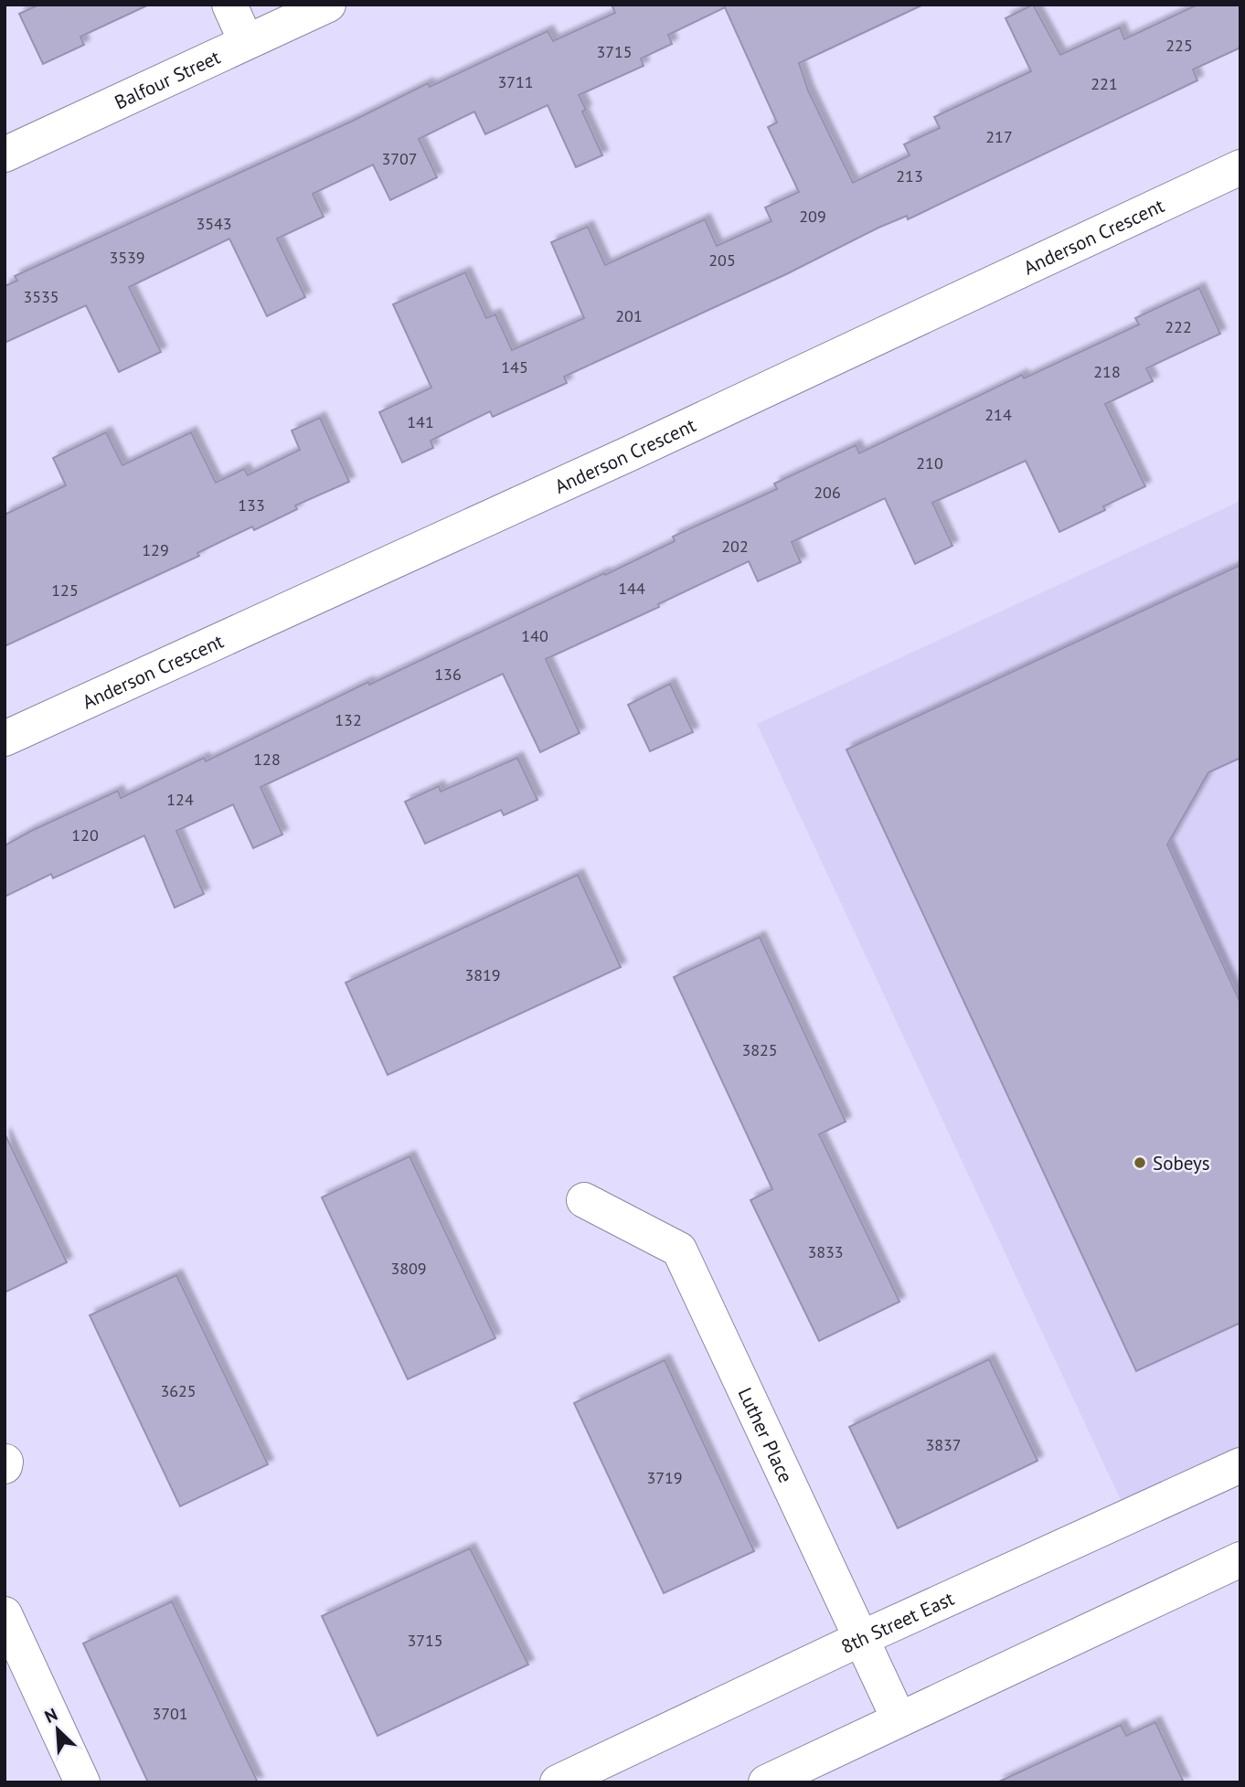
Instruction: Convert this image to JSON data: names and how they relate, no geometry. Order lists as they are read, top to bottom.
{
  "streets": {
    "street": [
      "Balfour Street",
      "Anderson Crescent",
      "Luther Place",
      "8th Street East"
    ]
  },
  "crossings": [
    ["Luther Place", "8th Street East"]
  ],
  "places": ["Sobeys"],
  "house_numbers": [
    "225",
    "3715",
    "3711",
    "221",
    "217",
    "3707",
    "213",
    "209",
    "3543",
    "3539",
    "205",
    "3535",
    "201",
    "222",
    "145",
    "218",
    "214",
    "141",
    "210",
    "206",
    "133",
    "202",
    "129",
    "144",
    "125",
    "140",
    "136",
    "132",
    "128",
    "124",
    "120",
    "3819",
    "3825",
    "3833",
    "3809",
    "3625",
    "3837",
    "3719",
    "3715",
    "3701"
  ],
  "north": "top left"
}
